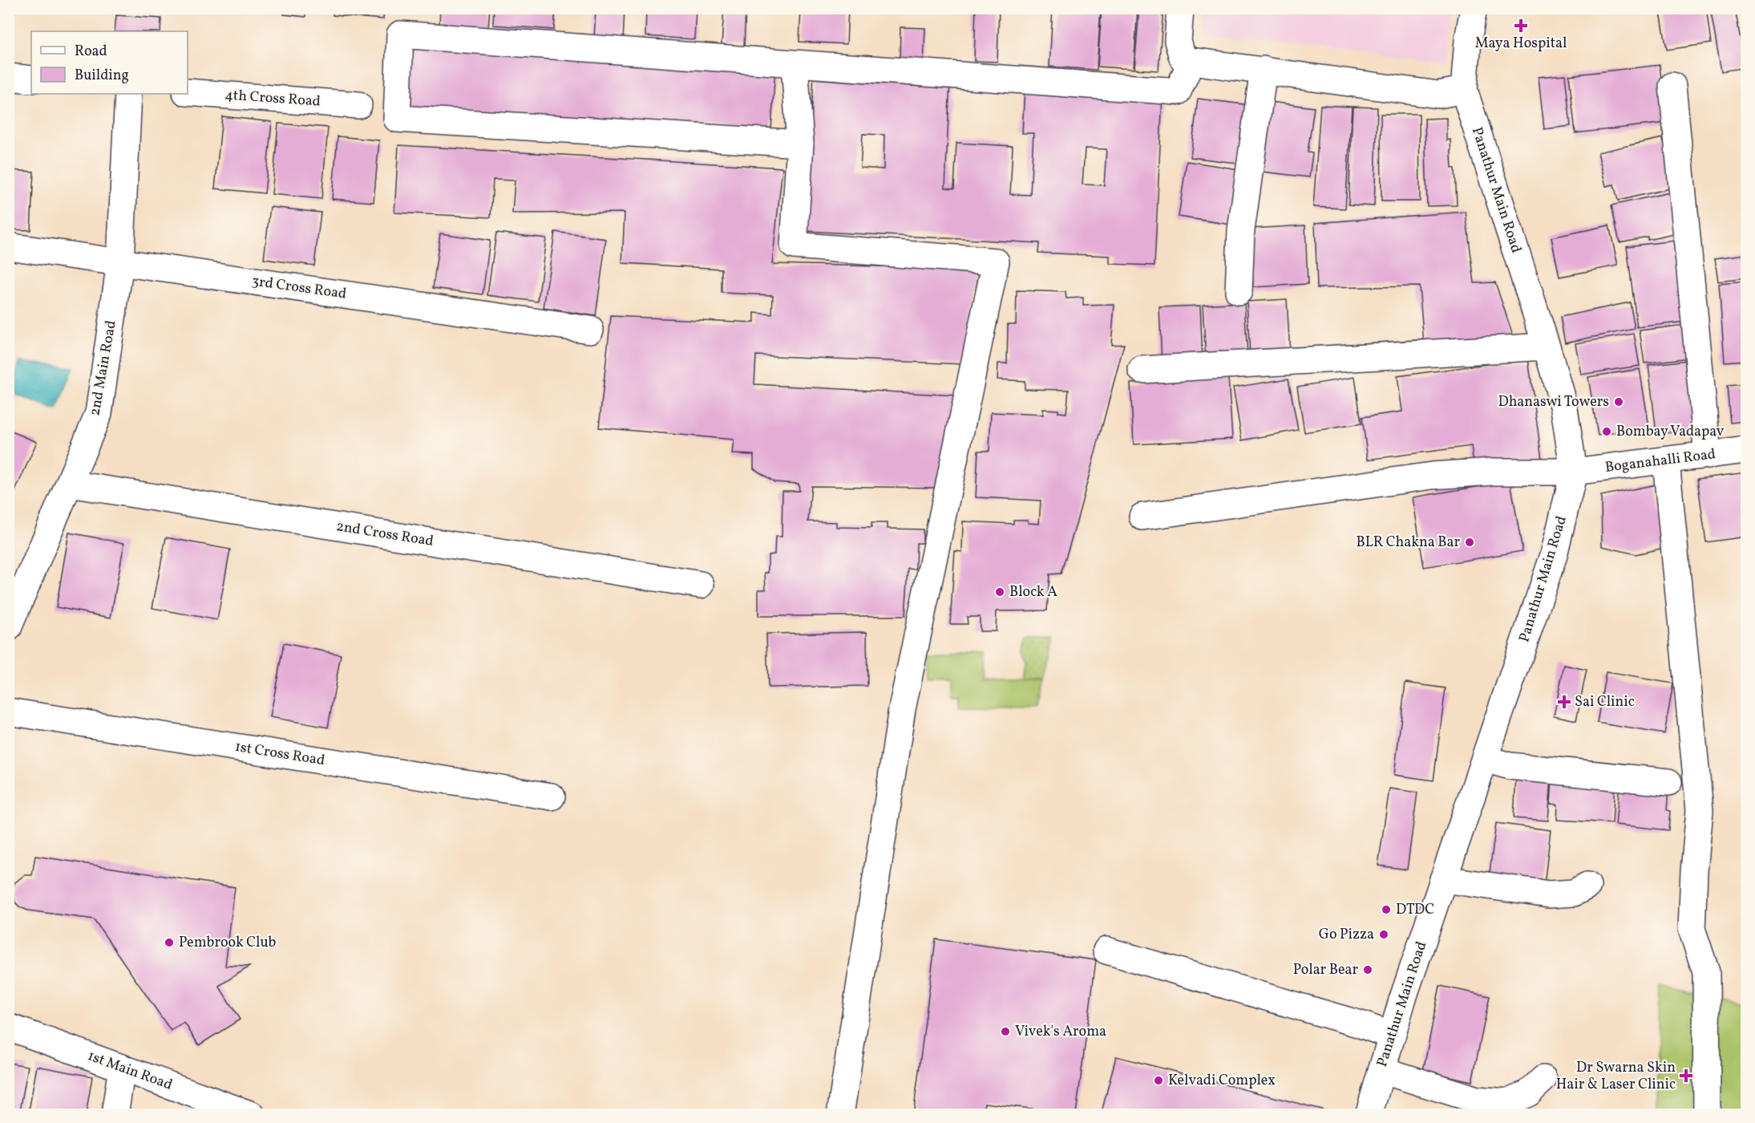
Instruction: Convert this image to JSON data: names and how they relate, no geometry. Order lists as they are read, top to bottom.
{
  "streets": {
    "street": [
      "4th Cross Road",
      "Panathur Main Road",
      "3rd Cross Road",
      "2nd Main Road",
      "Boganahalli Road",
      "2nd Cross Road",
      "1st Cross Road",
      "1st Main Road"
    ]
  },
  "crossings": [
    ["Panathur Main Road", "Boganahalli Road"],
    ["3rd Cross Road", "2nd Main Road"],
    ["2nd Main Road", "2nd Cross Road"]
  ],
  "places": {
    "health": ["Maya Hospital", "Sai Clinic", "Dr Swarna Skin Hair & Laser Clinic"],
    "other": [
      "Dhanaswi Towers",
      "Bombay Vadapav",
      "BLR Chakna Bar",
      "Block A",
      "DTDC",
      "Go Pizza",
      "Pembrook Club",
      "Polar Bear",
      "Vivek's Aroma",
      "Kelvadi Complex"
    ]
  },
  "legend": ["Road", "Building"]
}
